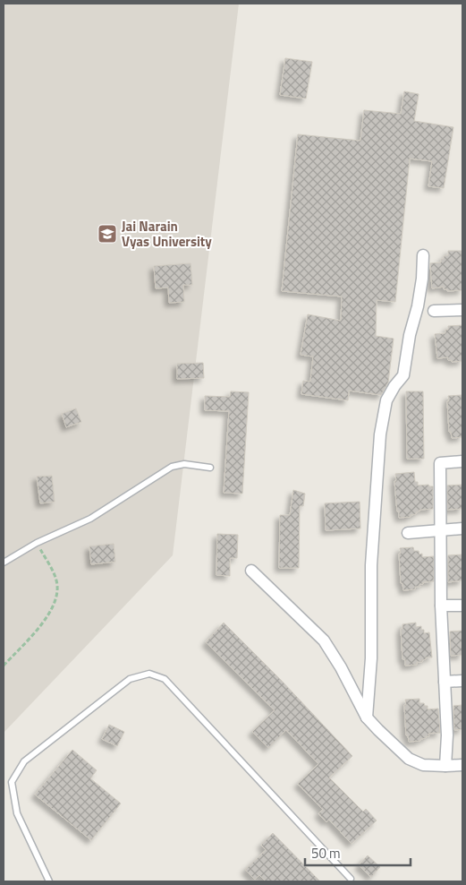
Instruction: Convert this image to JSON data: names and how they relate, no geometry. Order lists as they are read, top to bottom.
{
  "places": {
    "school or university": ["Jai Narain Vyas University"]
  },
  "scale_bar": "50 m"
}
